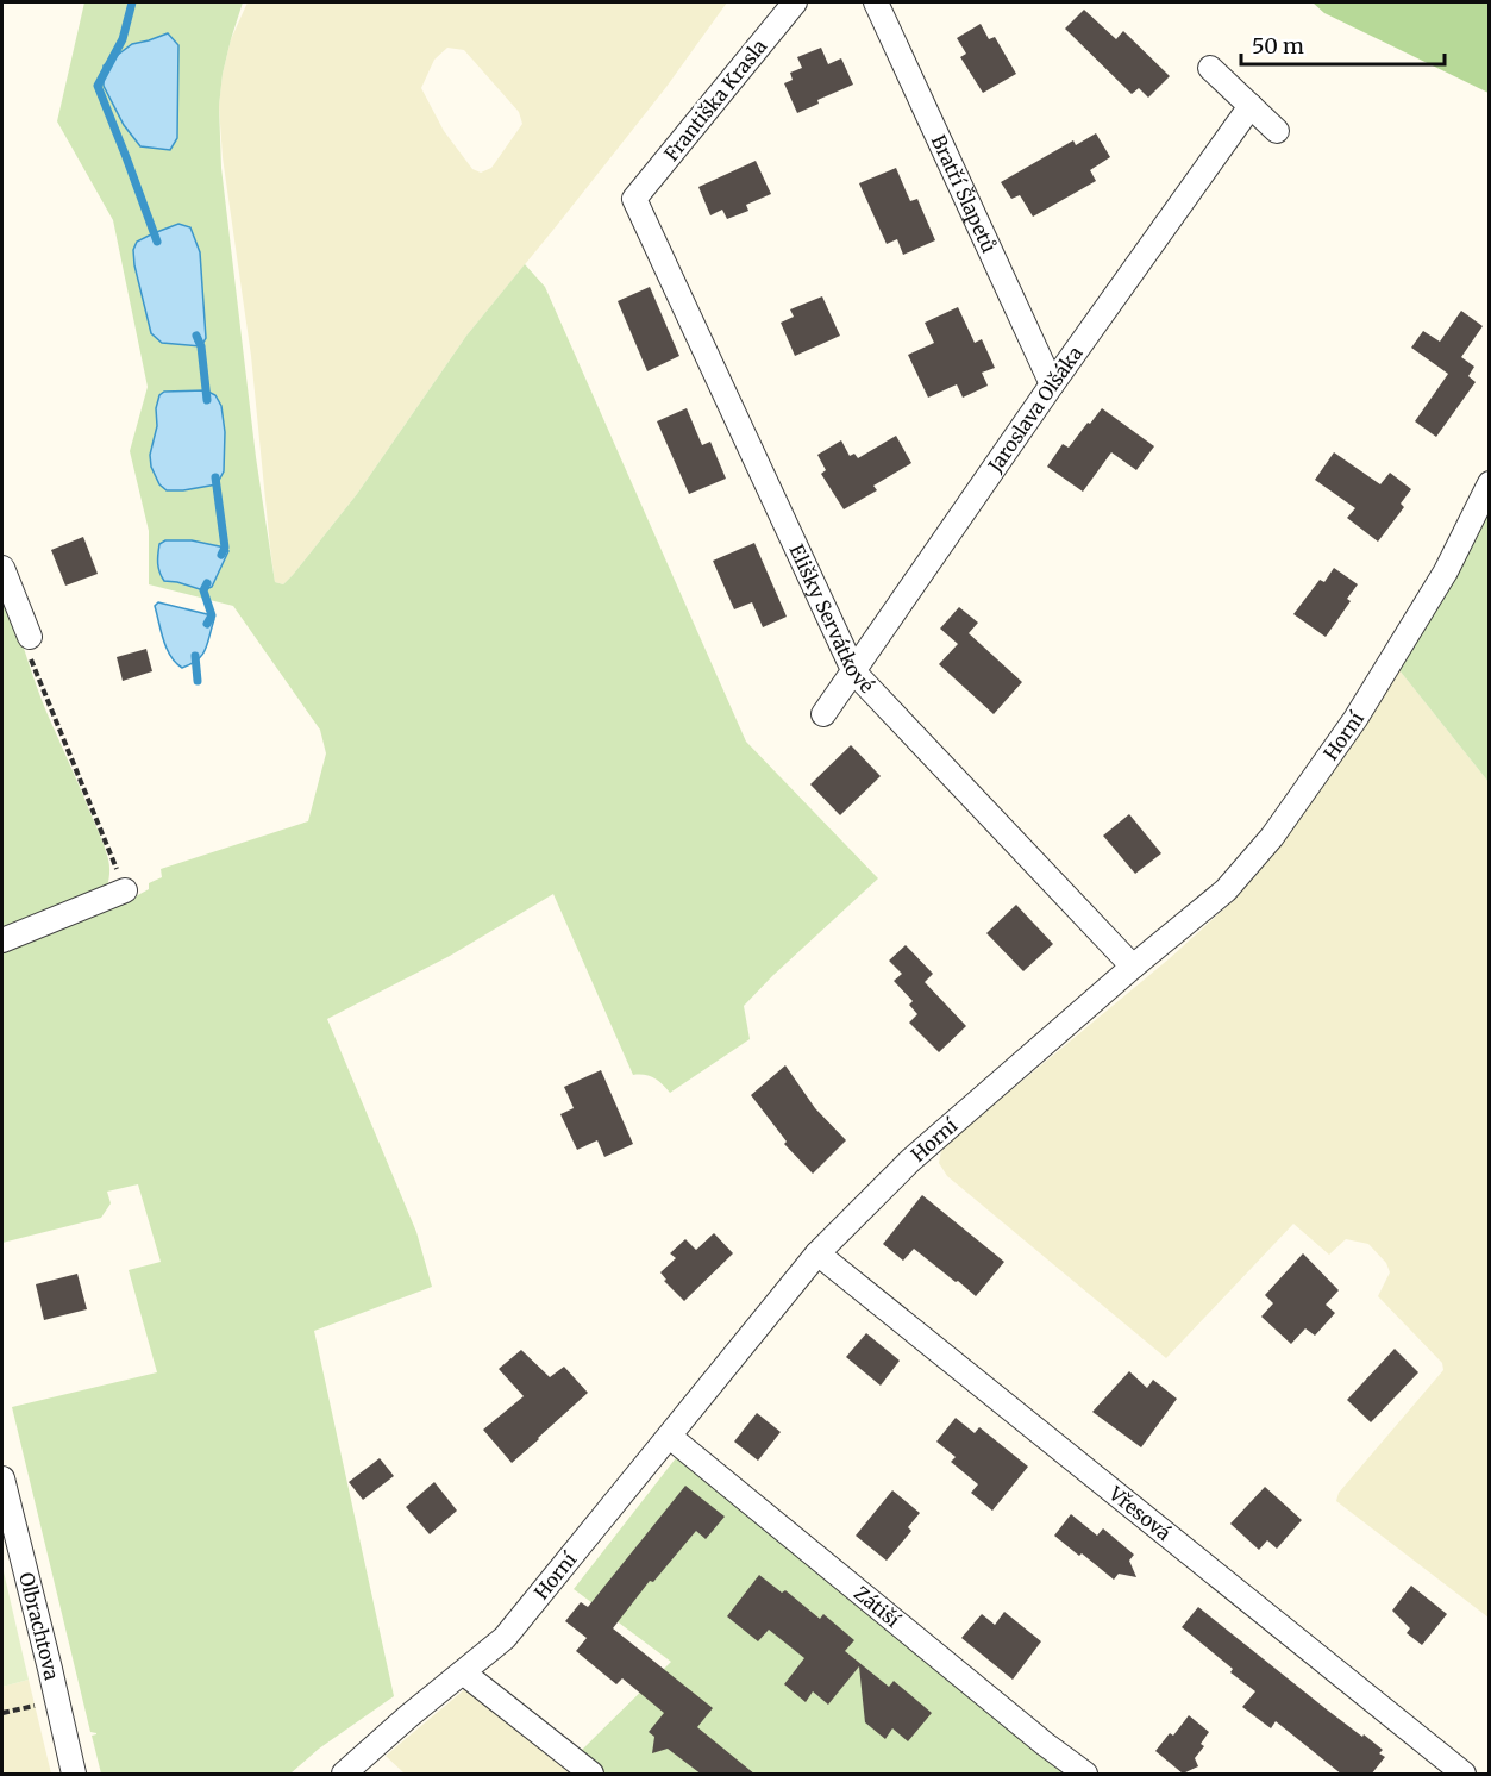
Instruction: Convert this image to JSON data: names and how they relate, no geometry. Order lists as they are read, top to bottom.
{
  "streets": {
    "street": [
      "Františka Krasla",
      "Bratří Šlapetů",
      "Jaroslava Olšáka",
      "Elišky Servátkové",
      "Horní",
      "Vřesová",
      "Zátiší",
      "Olbrachtova"
    ]
  },
  "crossings": [
    ["Františka Krasla", "Elišky Servátkové"],
    ["Bratří Šlapetů", "Jaroslava Olšáka"],
    ["Jaroslava Olšáka", "Elišky Servátkové"],
    ["Elišky Servátkové", "Horní"],
    ["Horní", "Vřesová"],
    ["Horní", "Zátiší"]
  ],
  "scale_bar": "50 m"
}
